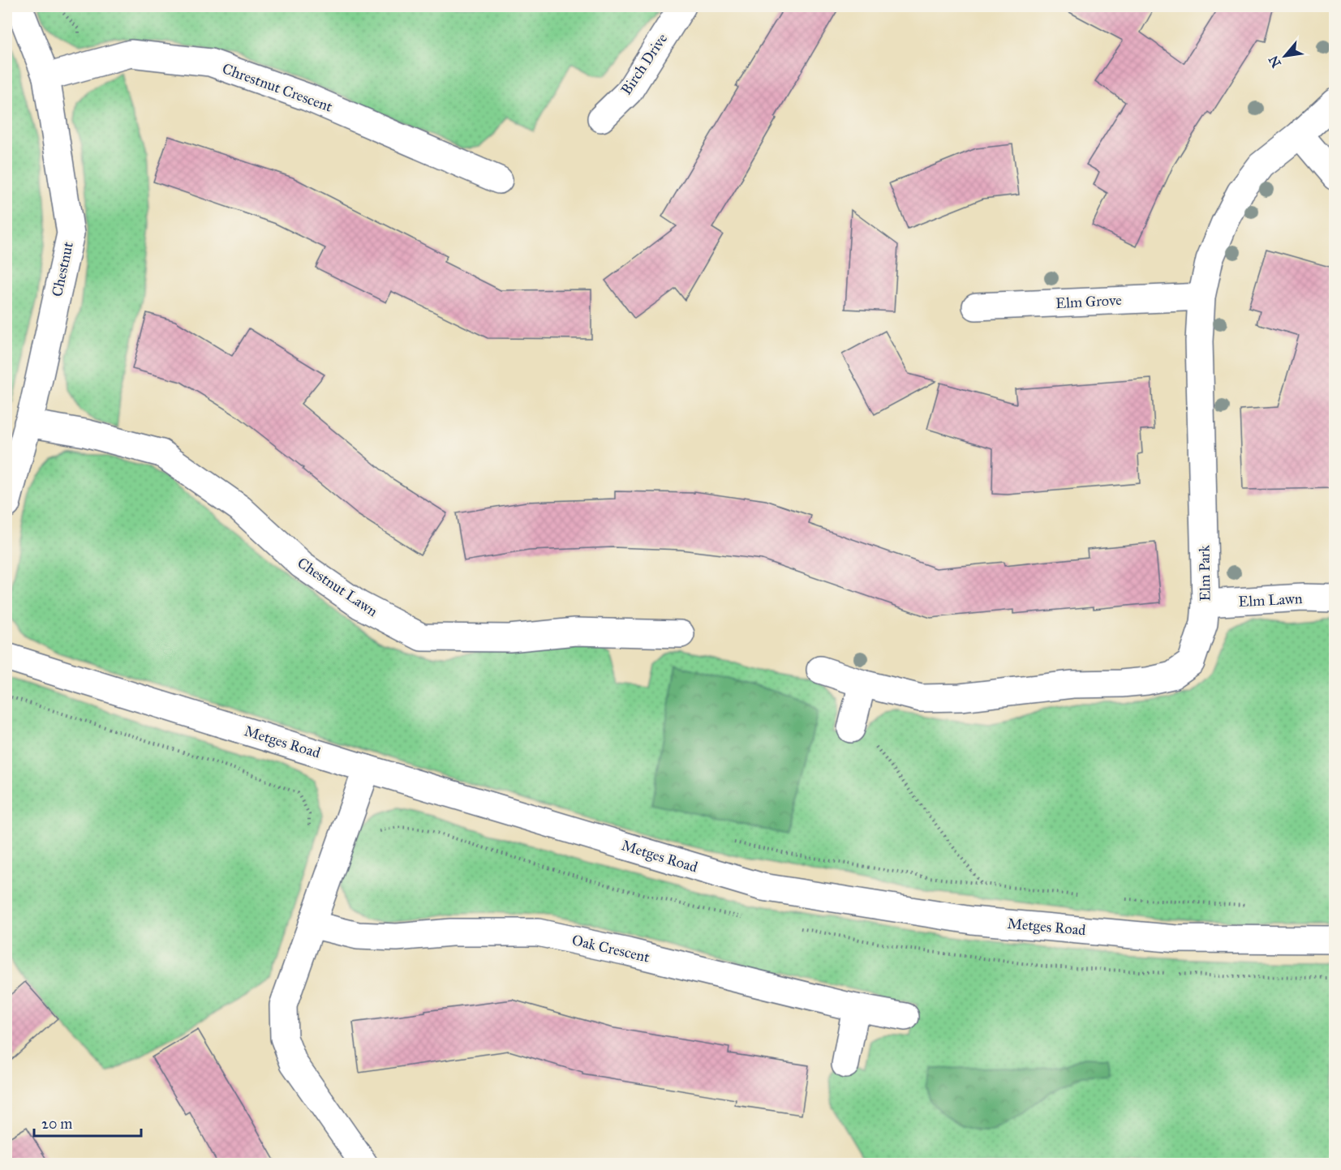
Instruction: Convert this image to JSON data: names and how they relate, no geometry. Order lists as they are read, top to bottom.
{
  "streets": {
    "street": [
      "Birch Drive",
      "Chrestnut Crescent",
      "Chestnut",
      "Elm Grove",
      "Elm Park",
      "Chestnut Lawn",
      "Elm Lawn",
      "Metges Road",
      "Oak Crescent"
    ]
  },
  "crossings": [
    ["Chrestnut Crescent", "Chestnut"],
    ["Chestnut", "Chestnut Lawn"],
    ["Elm Grove", "Elm Park"],
    ["Elm Park", "Elm Lawn"]
  ],
  "scale_bar": "20 m",
  "north": "bottom left"
}
